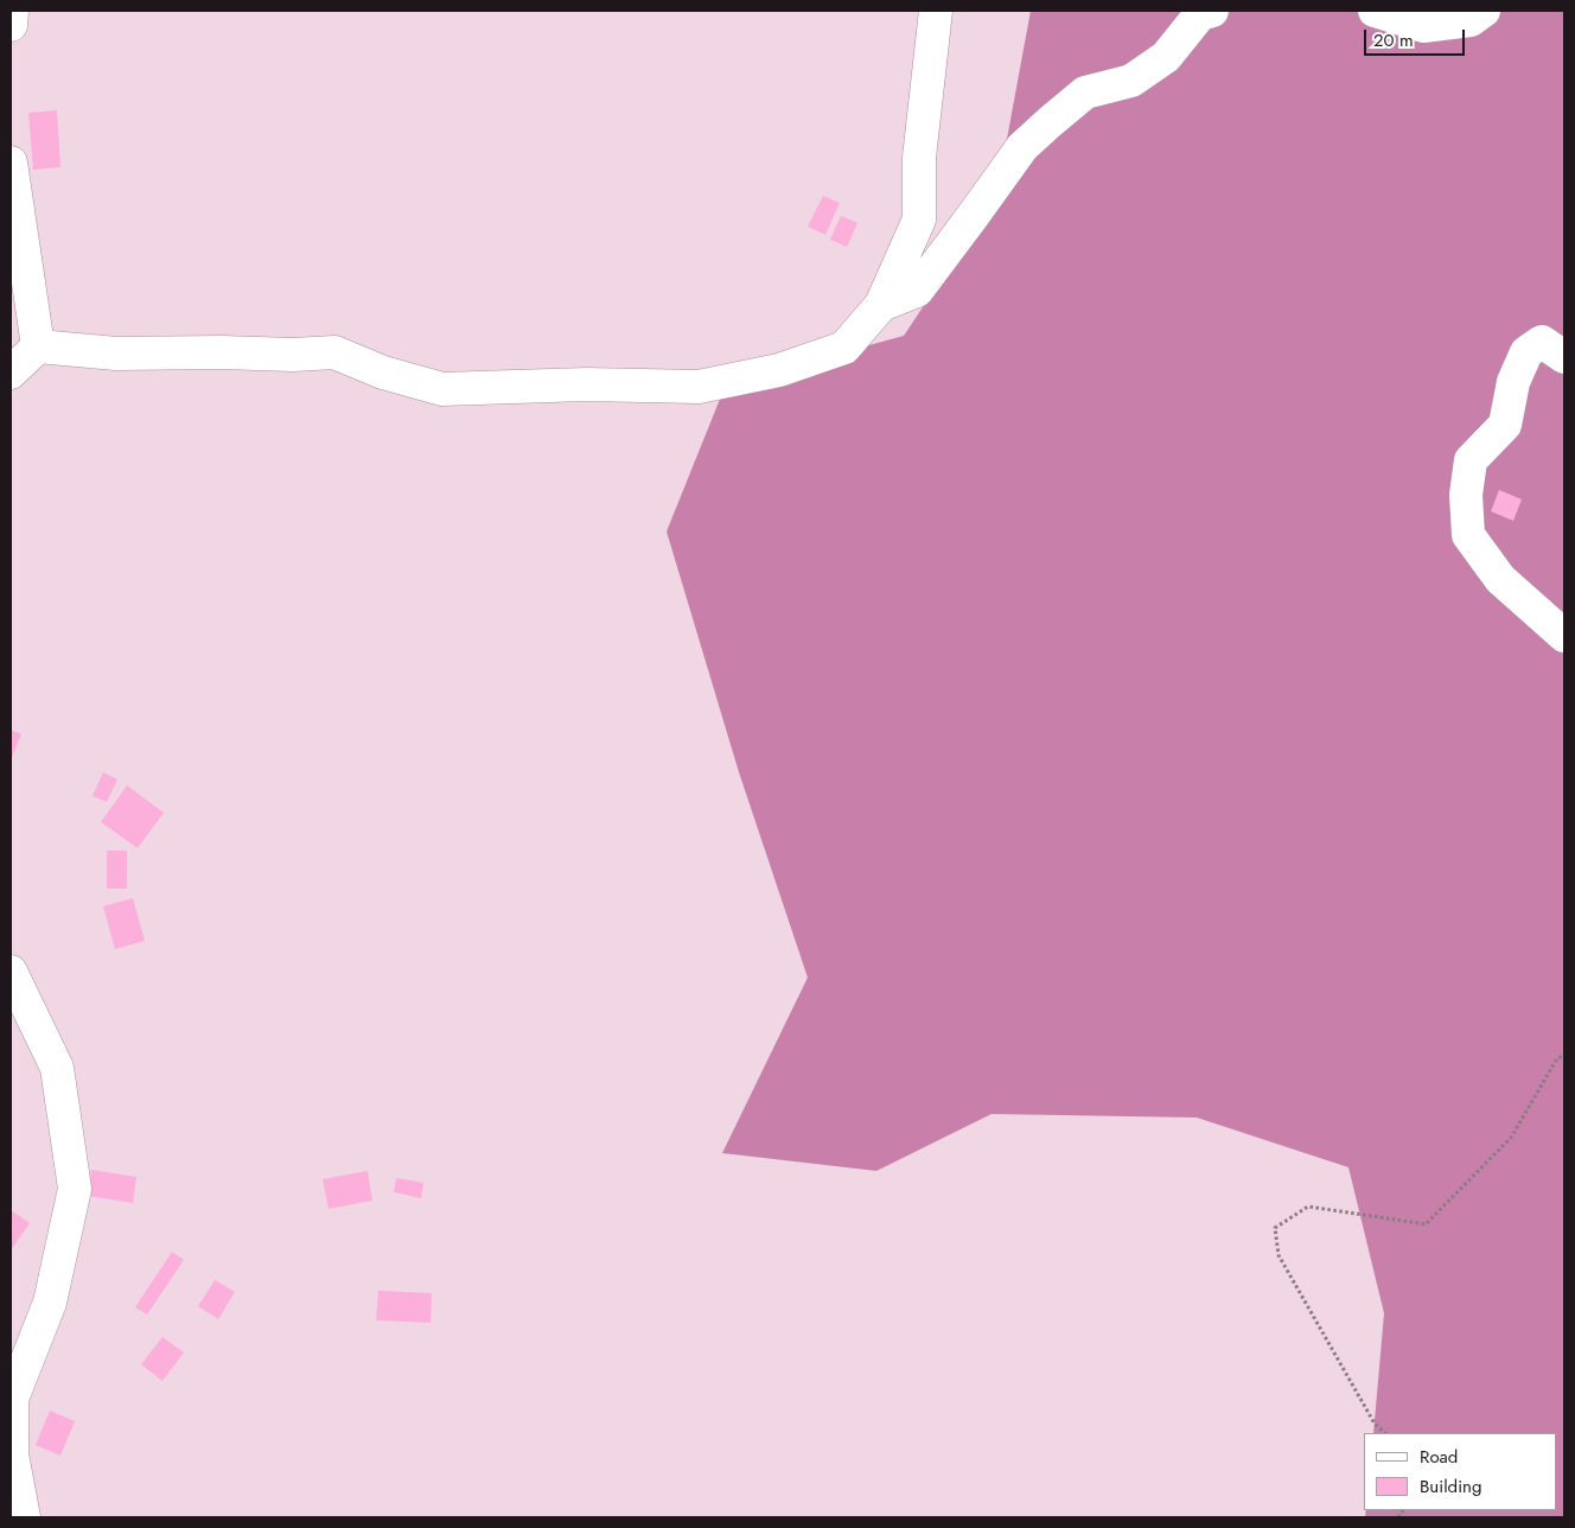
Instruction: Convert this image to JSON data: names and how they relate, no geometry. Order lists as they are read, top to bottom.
{
  "legend": ["Road", "Building"],
  "scale_bar": "20 m"
}
